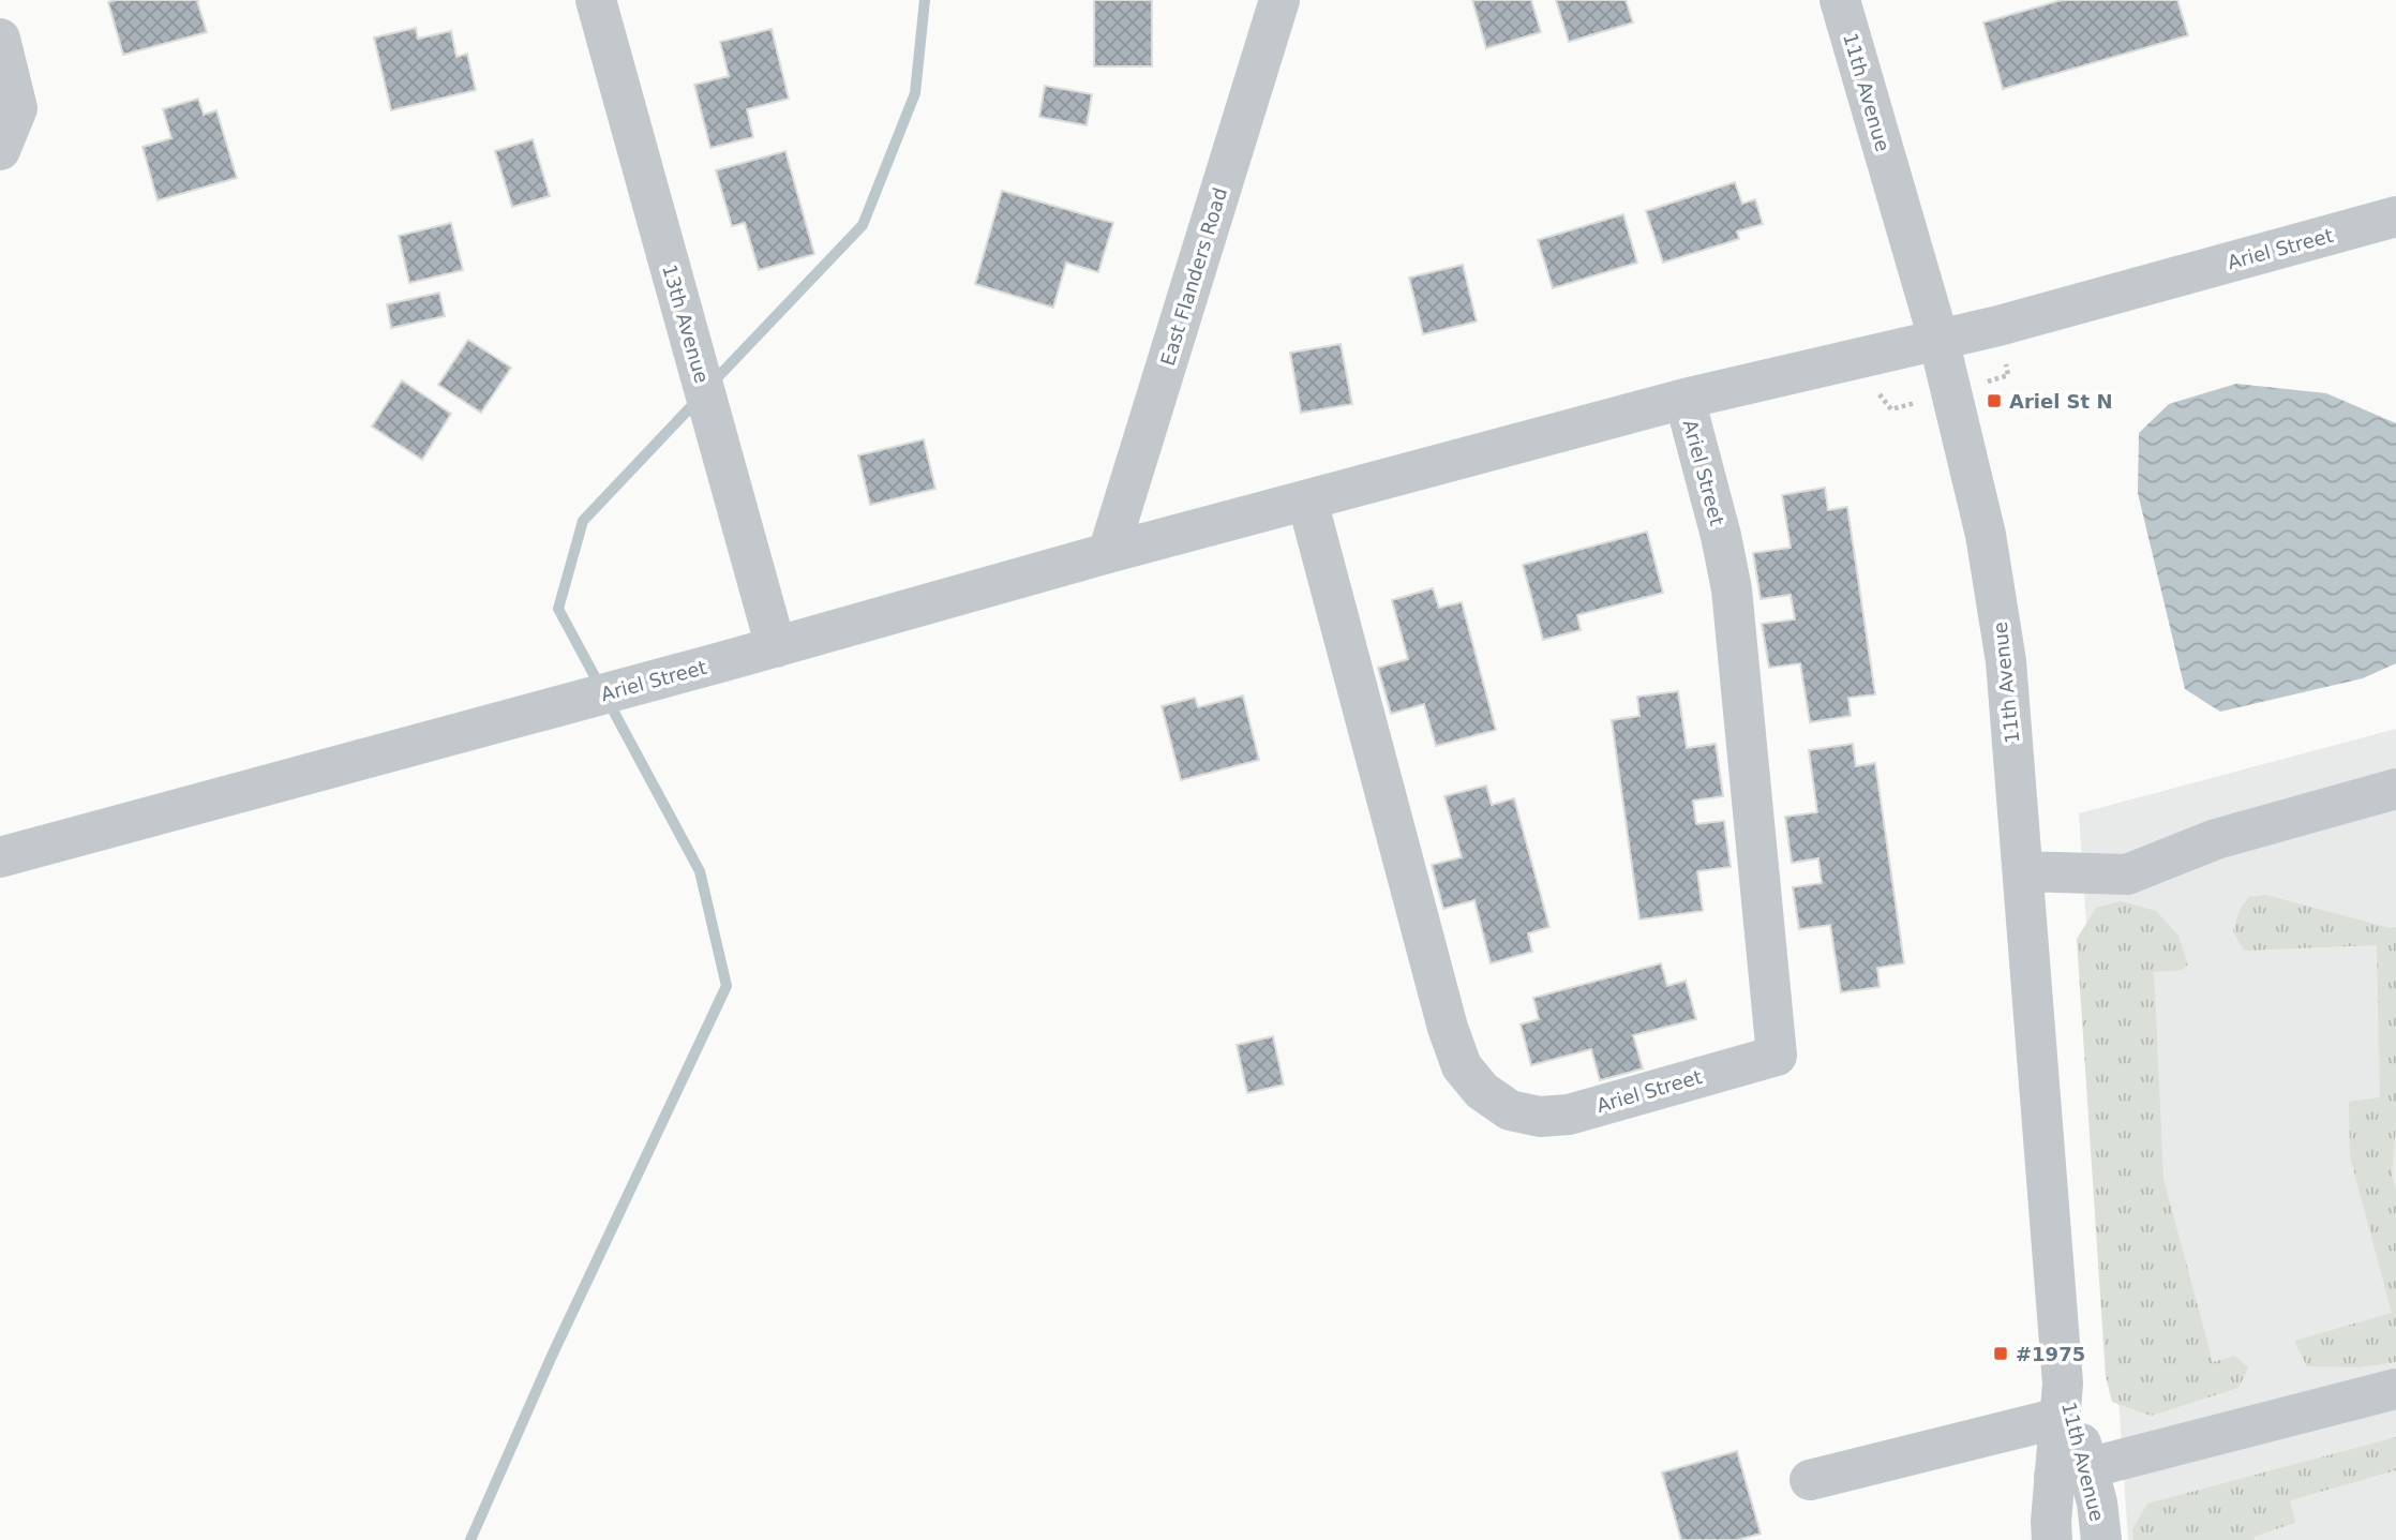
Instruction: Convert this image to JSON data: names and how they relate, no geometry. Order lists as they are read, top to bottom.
{
  "streets": {
    "street": [
      "11th Avenue",
      "Ariel Street",
      "East Flanders Road",
      "13th Avenue"
    ]
  },
  "crossings": [
    ["11th Avenue", "Ariel Street"],
    ["Ariel Street", "East Flanders Road"],
    ["Ariel Street", "13th Avenue"]
  ],
  "places": {
    "transit": ["Ariel St N", "#1975"]
  }
}
